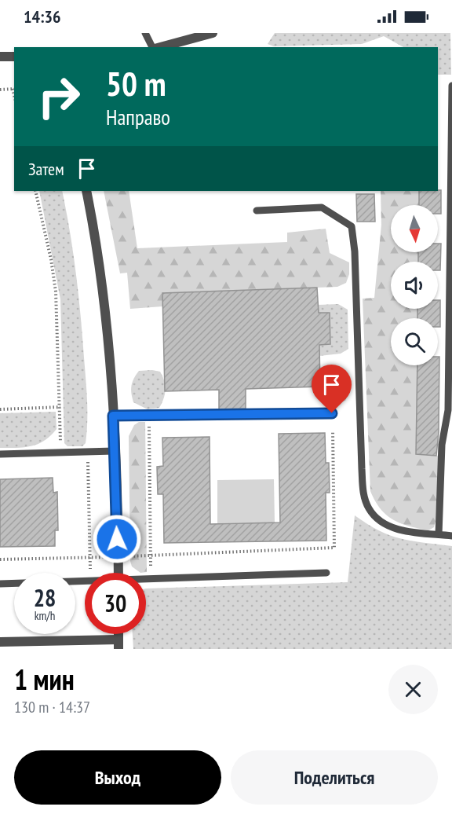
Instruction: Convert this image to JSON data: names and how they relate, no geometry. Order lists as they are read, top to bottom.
{
  "north": "bottom",
  "page": {
    "status": "14:36",
    "turn": ["50 m", "Направо"],
    "then": "Затем",
    "speed": "28 km/h",
    "limit": "30",
    "heading": ["1 мин", "130 m · 14:37"],
    "buttons": ["Выход", "Поделиться"]
  }
}
